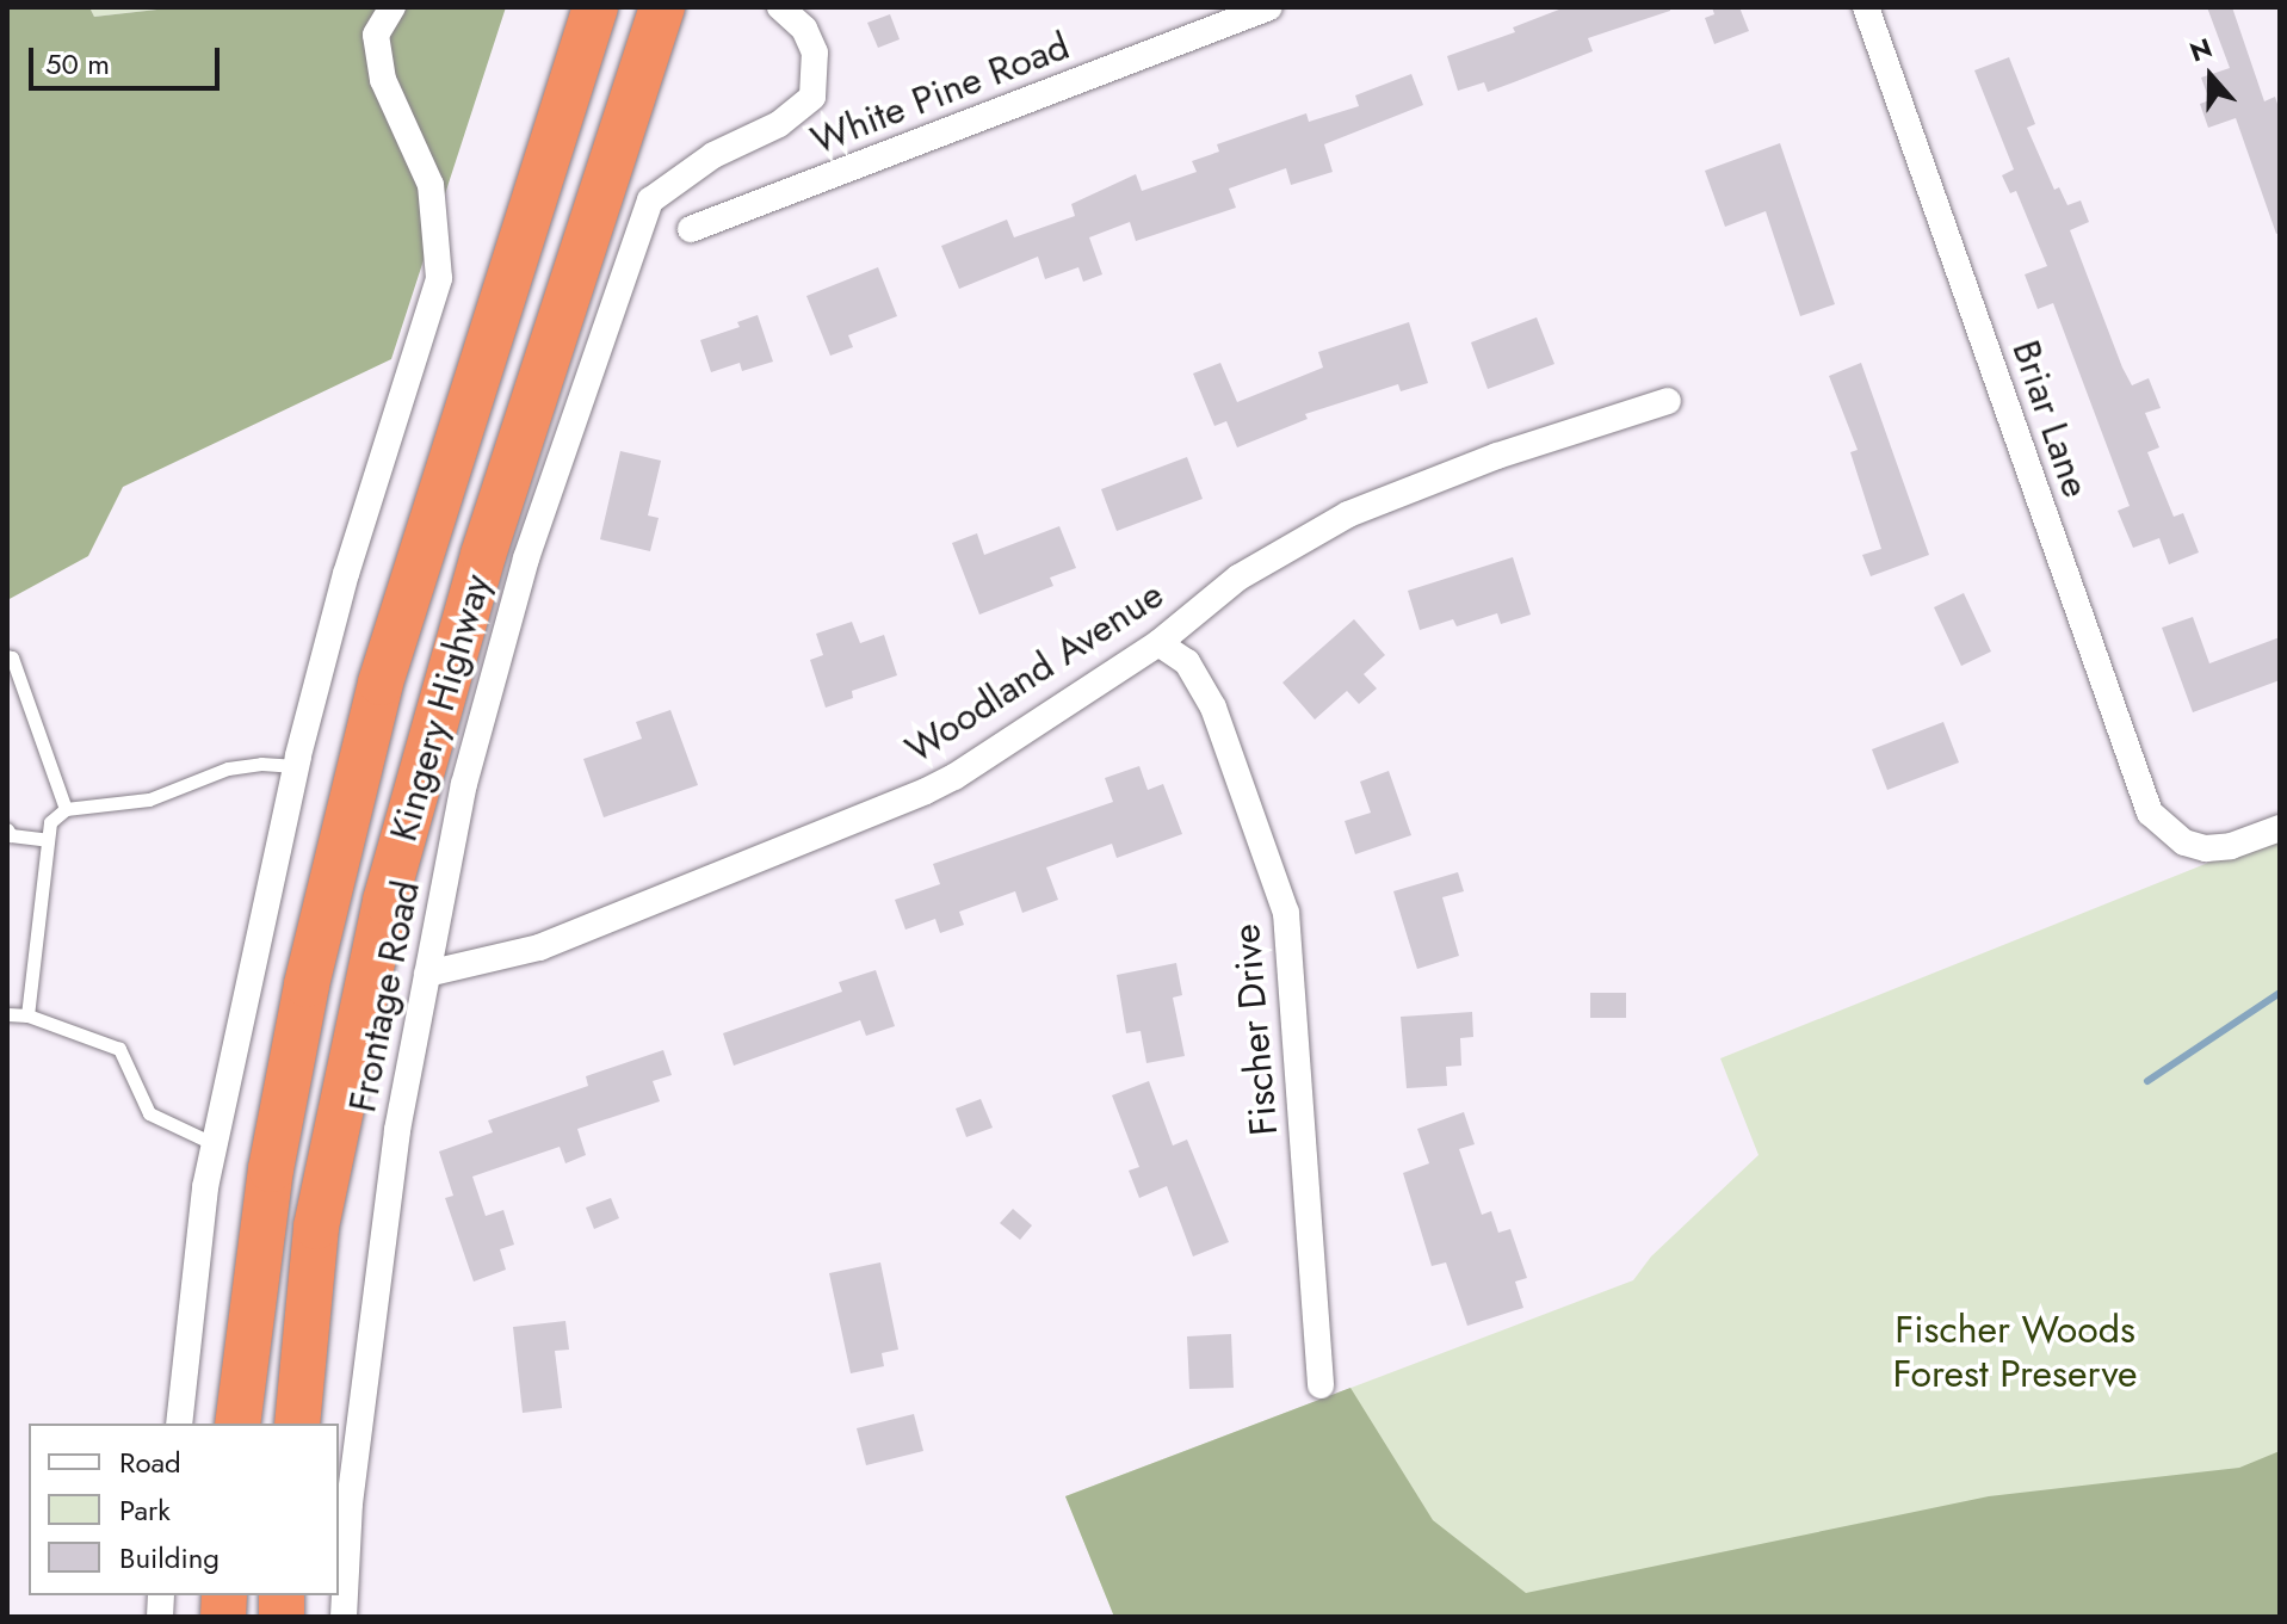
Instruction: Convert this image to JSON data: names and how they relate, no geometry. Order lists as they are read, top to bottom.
{
  "streets": {
    "highway": ["Kingery Highway"],
    "street": [
      "White Pine Road",
      "Briar Lane",
      "Woodland Avenue",
      "Frontage Road",
      "Fischer Drive"
    ]
  },
  "crossings": [
    ["Woodland Avenue", "Frontage Road"],
    ["Woodland Avenue", "Fischer Drive"]
  ],
  "parks": ["Fischer Woods Forest Preserve"],
  "legend": ["Road", "Park", "Building"],
  "scale_bar": "50 m",
  "north": "top"
}
